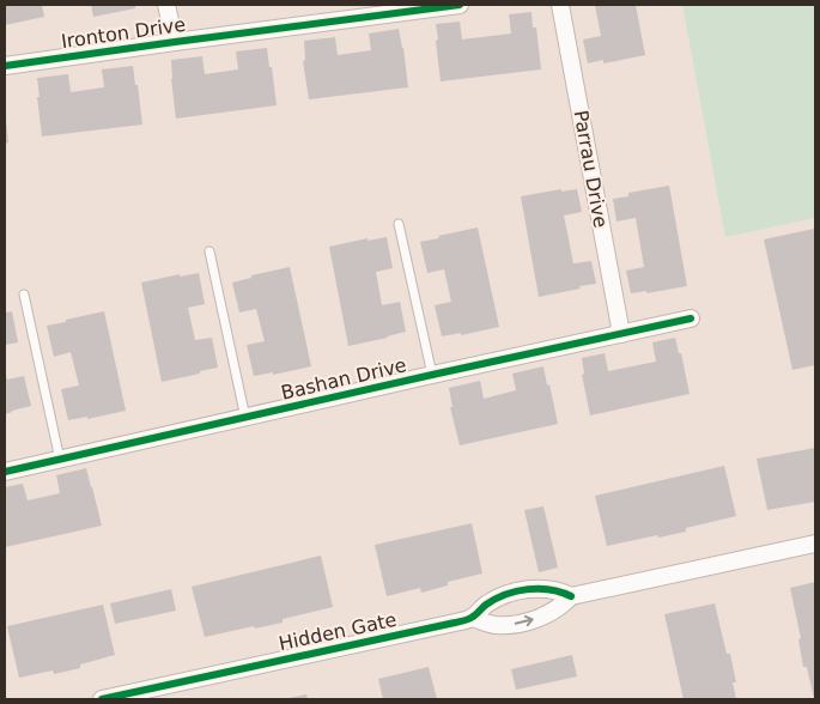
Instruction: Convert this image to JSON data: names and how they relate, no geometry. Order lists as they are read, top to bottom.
{
  "streets": {
    "street": [
      "Ironton Drive",
      "Parrau Drive",
      "Bashan Drive",
      "Hidden Gate"
    ]
  },
  "crossings": [
    ["Parrau Drive", "Bashan Drive"]
  ]
}
